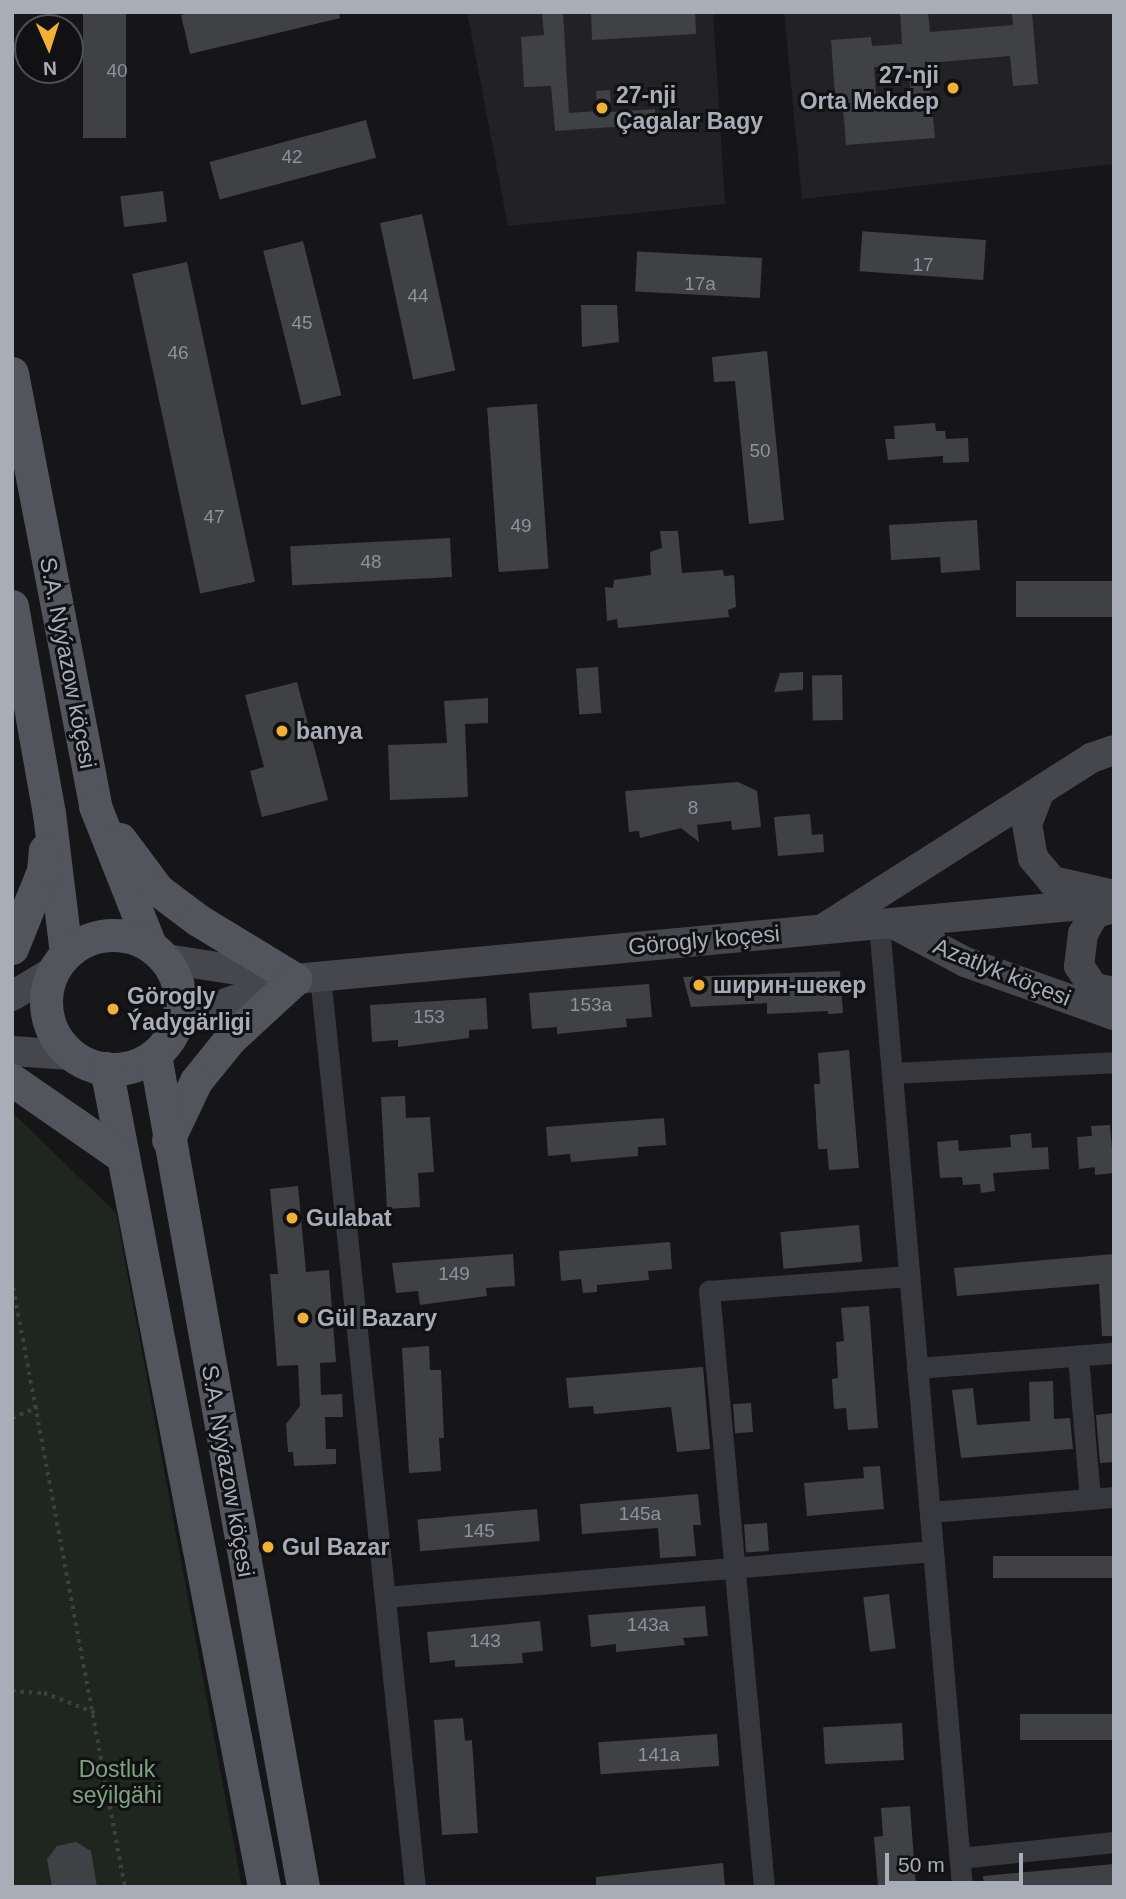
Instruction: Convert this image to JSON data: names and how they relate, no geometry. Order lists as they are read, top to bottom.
{
  "streets": {
    "main road": ["S.A. Nyýazow köçesi"],
    "street": ["Görogly koçesi", "Azatlyk köçesi"]
  },
  "crossings": [
    ["Görogly koçesi", "Azatlyk köçesi"]
  ],
  "parks": ["Dostluk seýilgähi"],
  "places": [
    "27-nji Orta Mekdep",
    "27-nji Çagalar Bagy",
    "banya",
    "ширин-шекер",
    "Görogly Ýadygärligi",
    "Gulabat",
    "Gül Bazary",
    "Gul Bazar"
  ],
  "house_numbers": [
    "40",
    "42",
    "17",
    "17a",
    "44",
    "45",
    "46",
    "50",
    "47",
    "49",
    "48",
    "8",
    "153а",
    "153",
    "149",
    "145a",
    "145",
    "143a",
    "143",
    "141a"
  ],
  "scale_bar": "50 m",
  "north": "bottom"
}
